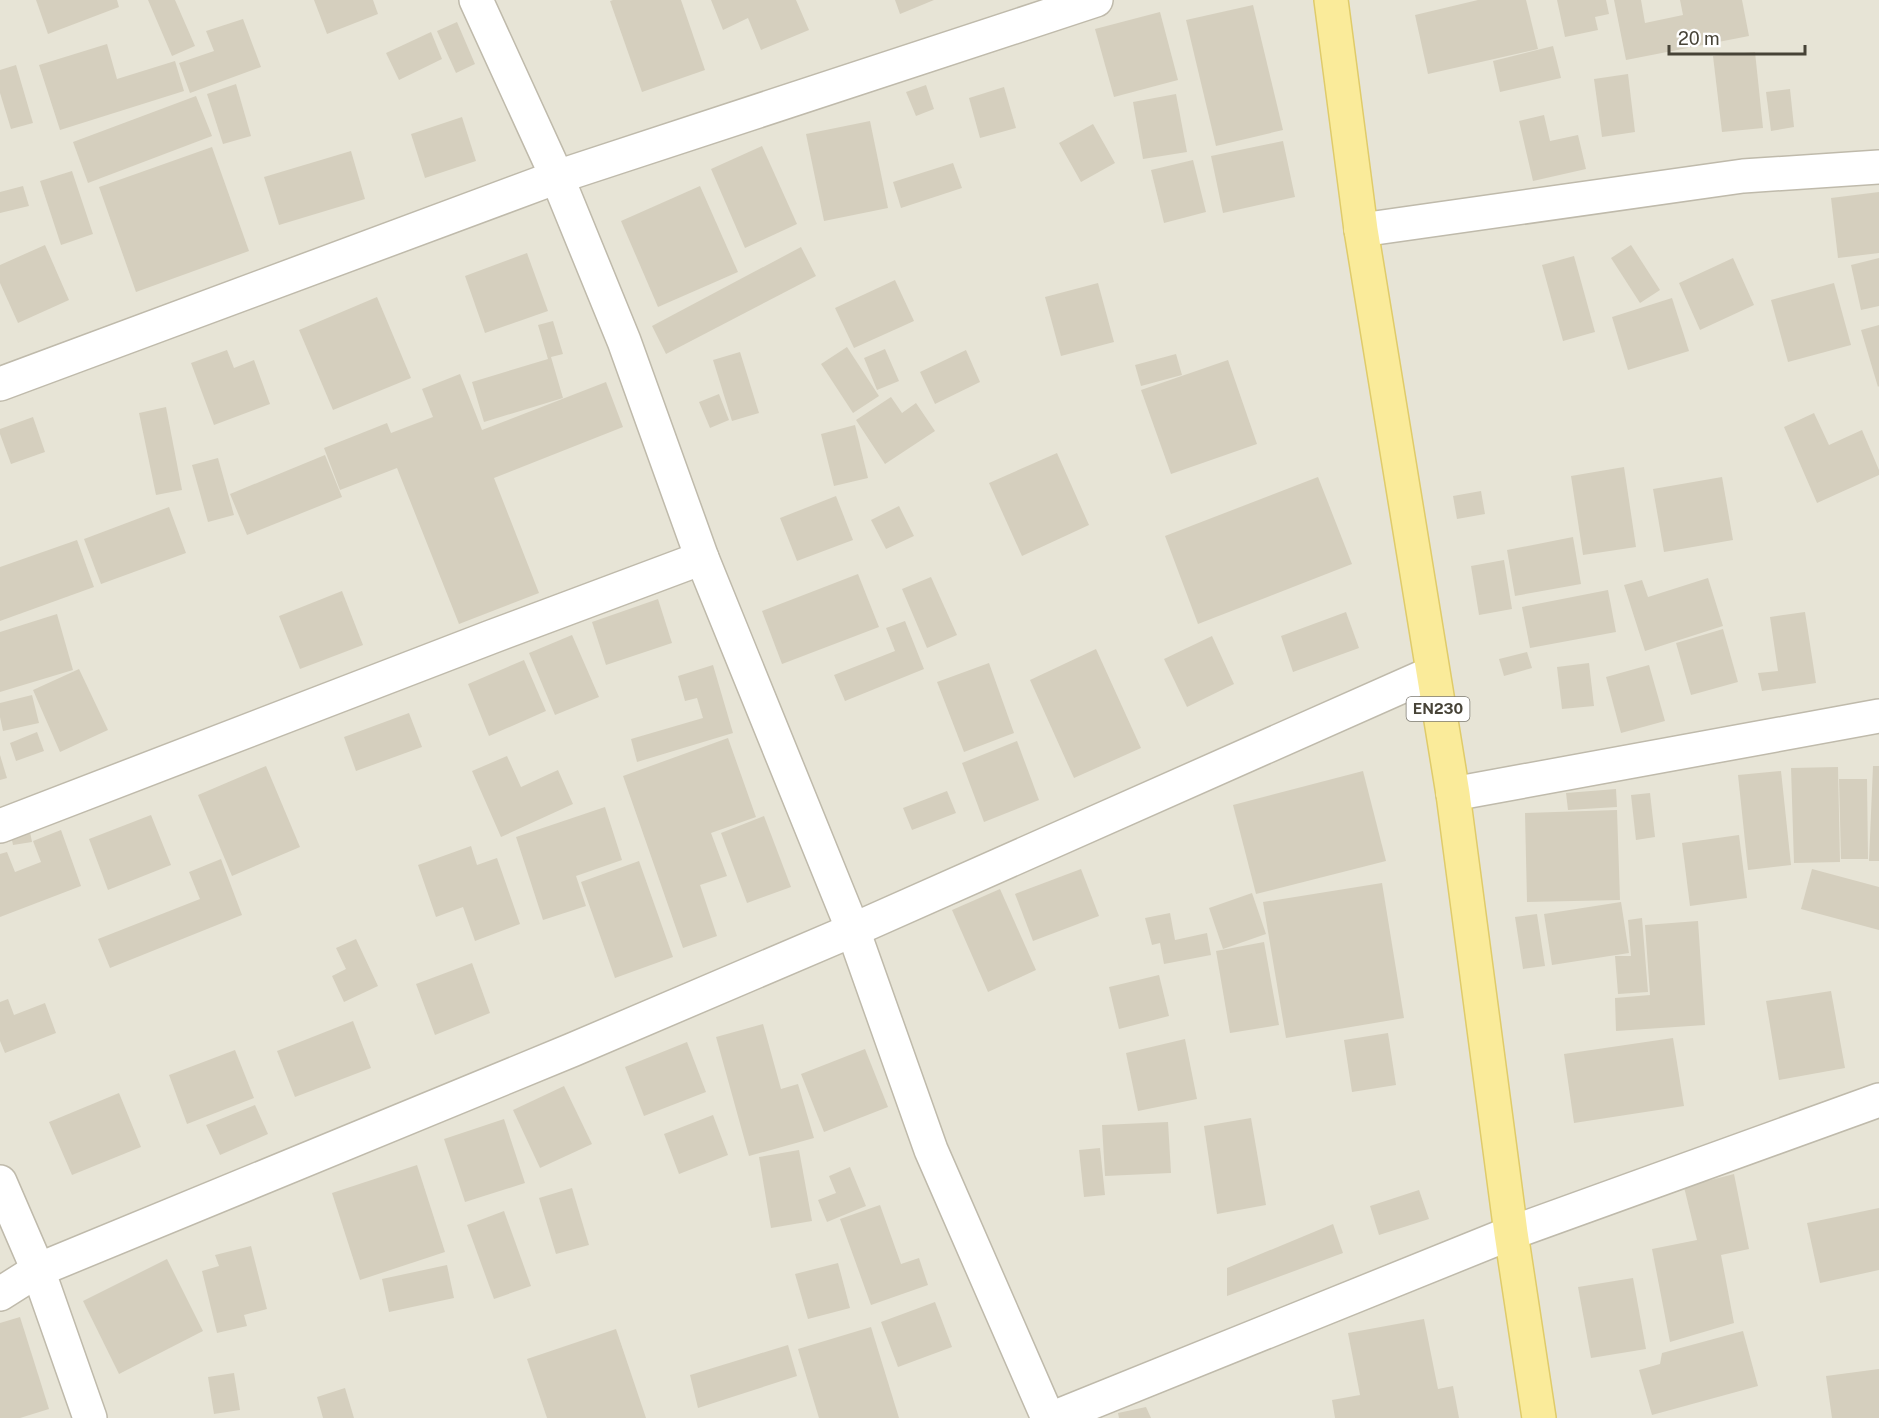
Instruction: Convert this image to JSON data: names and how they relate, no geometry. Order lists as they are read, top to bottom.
{
  "streets": {
    "main road": ["EN230"]
  },
  "scale_bar": "20 m"
}
